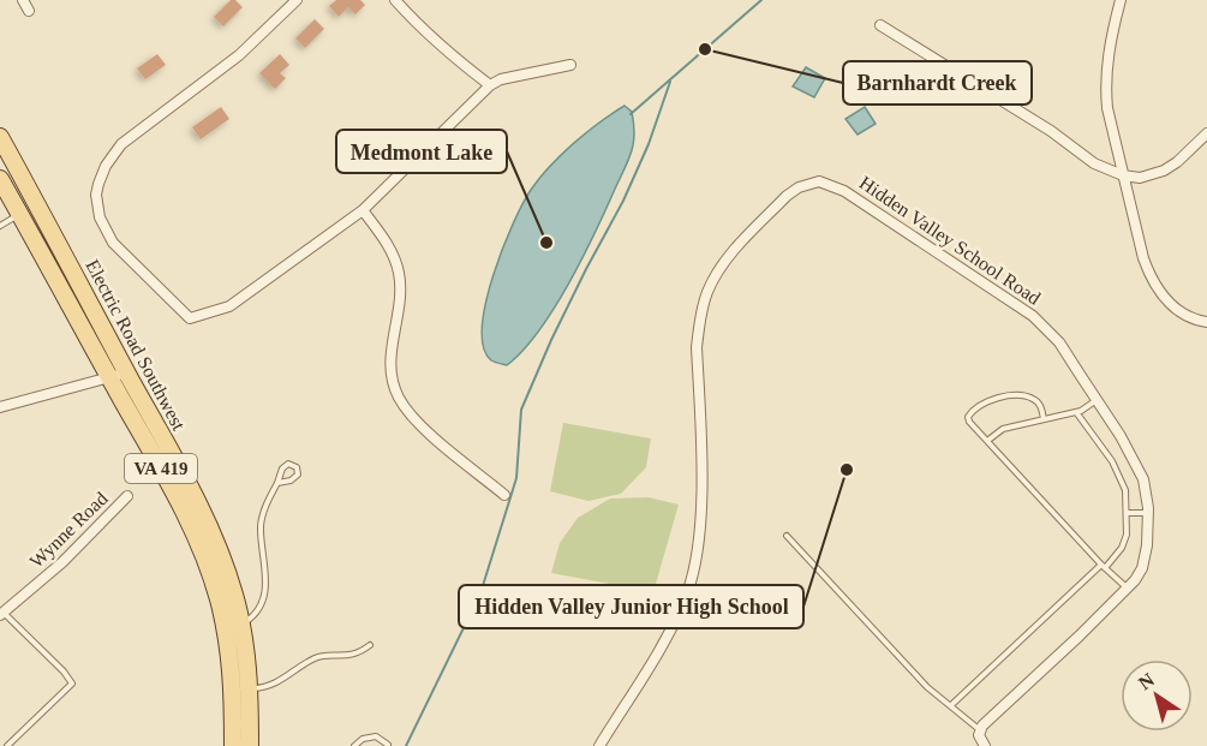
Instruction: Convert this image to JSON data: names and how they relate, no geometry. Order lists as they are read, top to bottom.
{
  "streets": {
    "main road": ["Electric Road Southwest", "VA 419"],
    "street": ["Hidden Valley School Road", "Wynne Road"]
  },
  "places": ["Barnhardt Creek", "Medmont Lake", "Hidden Valley Junior High School"],
  "north": "top left"
}
